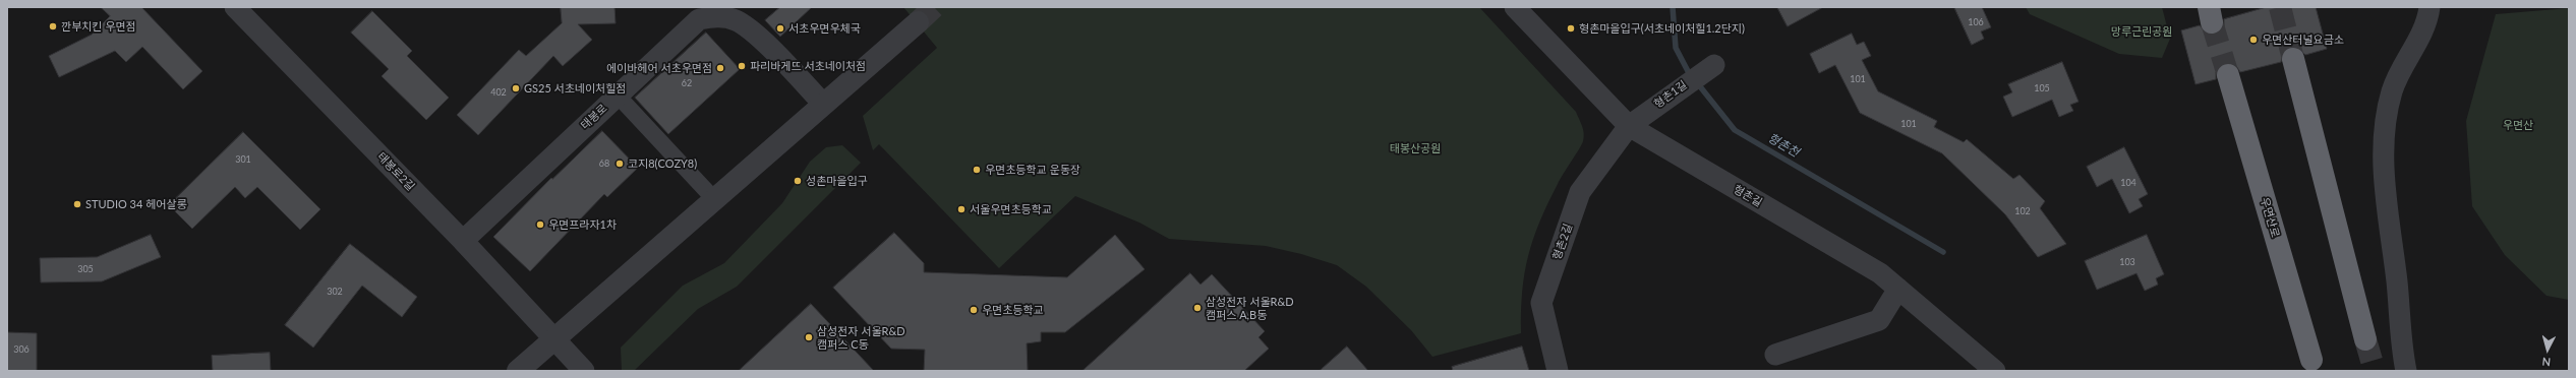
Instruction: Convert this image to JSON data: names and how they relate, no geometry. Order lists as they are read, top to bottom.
{
  "streets": {
    "highway": ["우면산로"],
    "street": [
      "형촌1길",
      "태봉로",
      "태봉로2길",
      "형촌길",
      "형촌2길"
    ]
  },
  "crossings": [
    ["형촌1길", "형촌길"],
    ["형촌1길", "형촌2길"],
    ["태봉로", "태봉로2길"],
    ["형촌길", "형촌2길"]
  ],
  "water": ["형촌천"],
  "parks": ["망루근린공원", "우면산", "태봉산공원"],
  "places": [
    "깐부치킨 우면점",
    "서초우면우체국",
    "형촌마을입구(서초네이처힐1.2단지)",
    "우면산터널요금소",
    "파리바게뜨 서초네이처점",
    "에이바헤어 서초우면점",
    "GS25 서초네이처힐점",
    "코지8(COZY8)",
    "우면초등학교 운동장",
    "성촌마을입구",
    "STUDIO 34 헤어살롱",
    "서울우면초등학교",
    "우면프라자1차",
    "삼성전자 서울R&D 캠퍼스 A,B동",
    "우면초등학교",
    "삼성전자 서울R&D 캠퍼스 C동"
  ],
  "house_numbers": [
    "106",
    "101",
    "62",
    "105",
    "402",
    "101",
    "301",
    "68",
    "104",
    "102",
    "103",
    "305",
    "302",
    "306"
  ],
  "north": "bottom"
}
